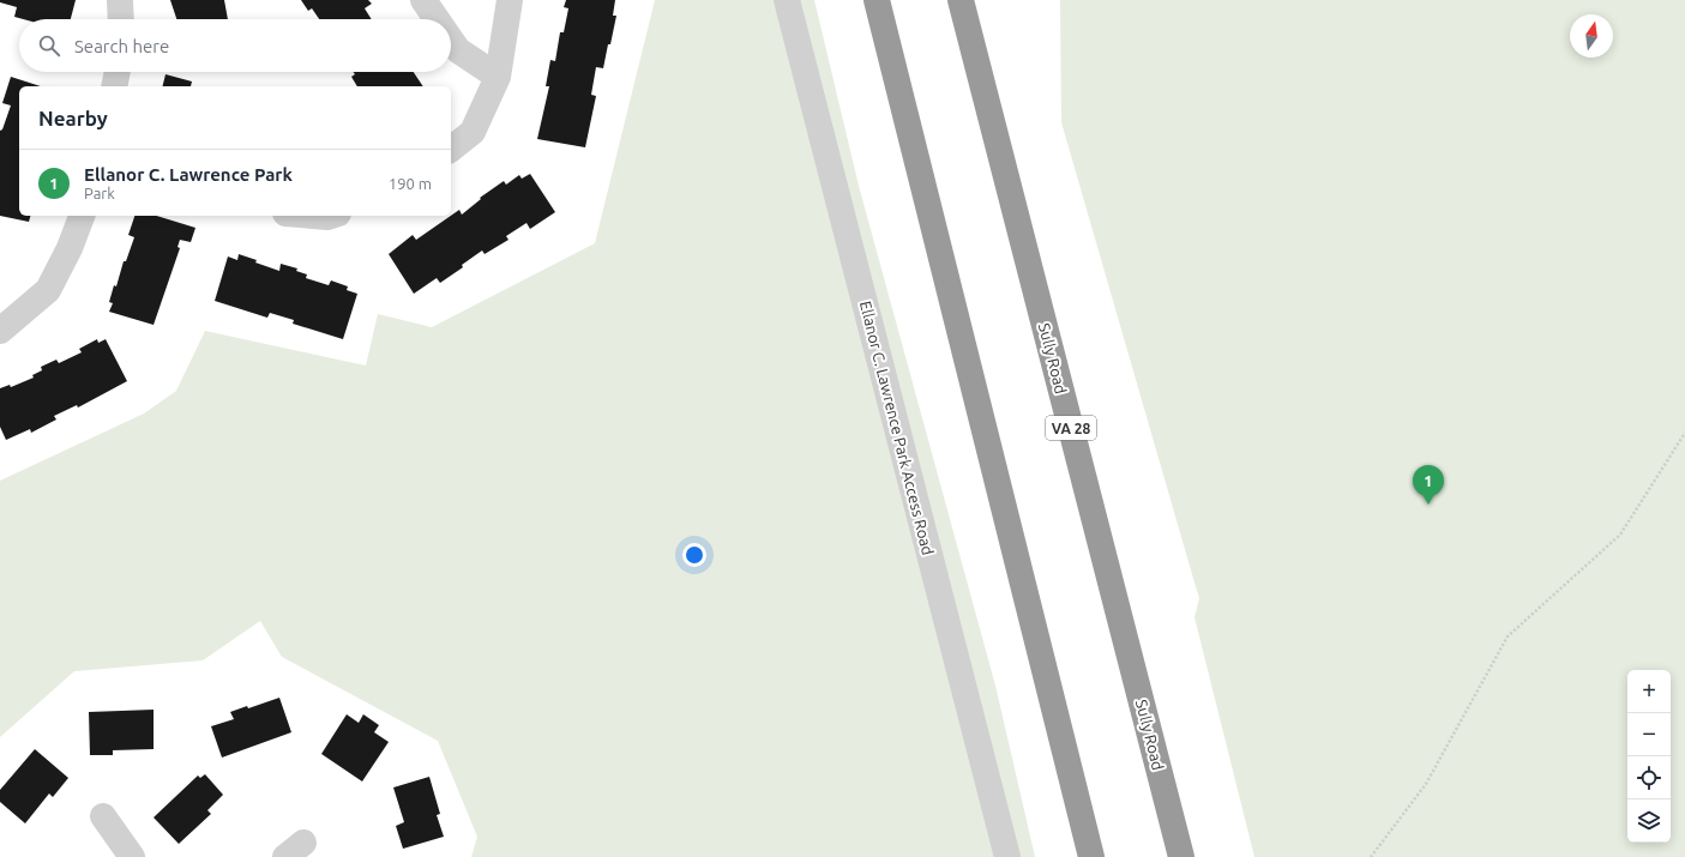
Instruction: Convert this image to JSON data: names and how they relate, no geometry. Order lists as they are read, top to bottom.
{
  "streets": {
    "highway": ["Sully Road", "VA 28"],
    "street": ["Ellanor C. Lawrence Park Access Road"]
  },
  "north": "top",
  "page": {
    "search": "Search here",
    "heading": "Nearby",
    "list": [
      {
        "mark": "1",
        "name": "Ellanor C. Lawrence Park",
        "note": "Park",
        "value": "190 m"
      }
    ],
    "pins": "1",
    "map_buttons": ["+", "−"]
  }
}
